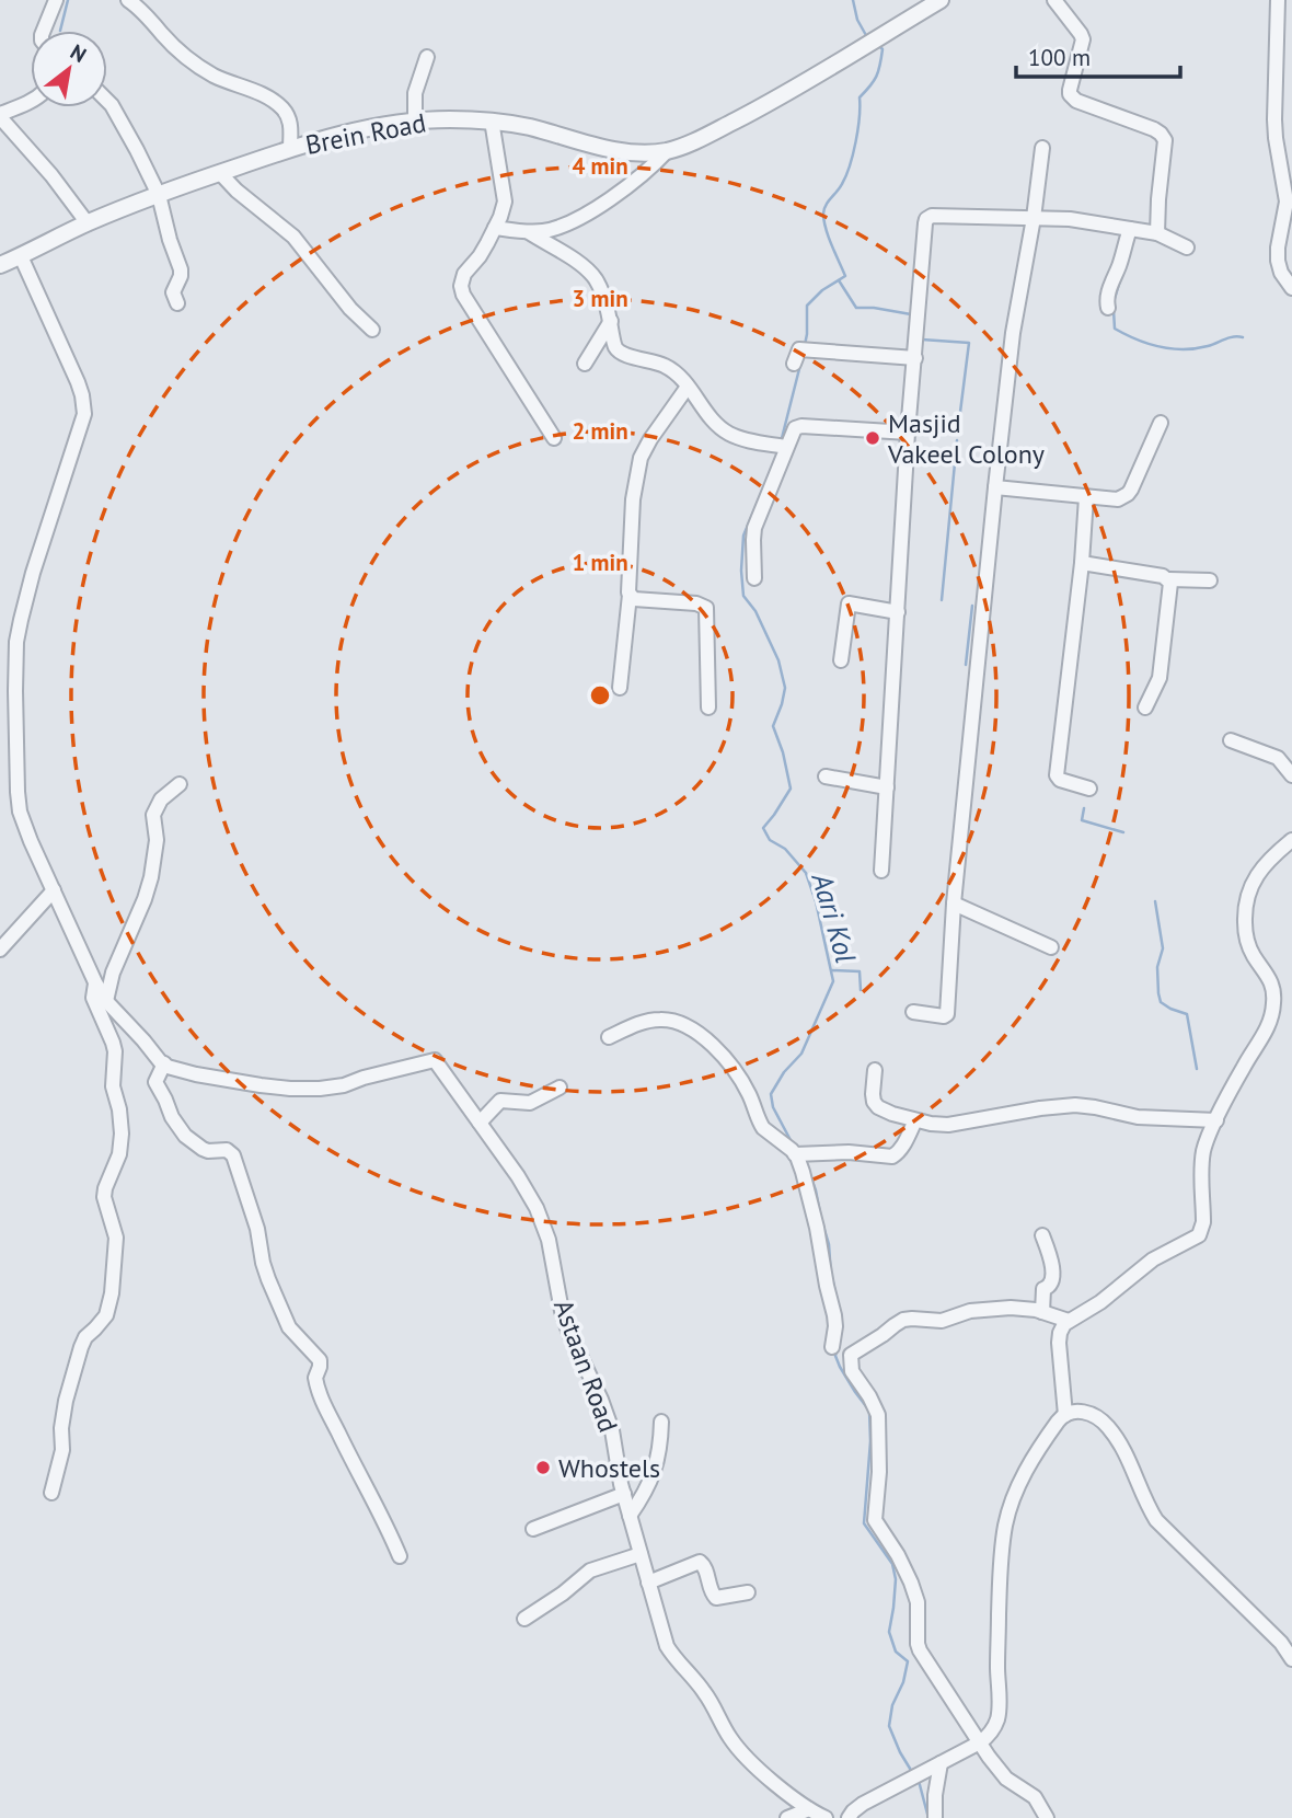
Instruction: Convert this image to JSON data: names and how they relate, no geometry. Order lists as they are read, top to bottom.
{
  "streets": {
    "street": ["Brein Road", "Astaan Road"]
  },
  "water": ["Aari Kol"],
  "places": ["Masjid Vakeel Colony", "Whostels"],
  "scale_bar": "100 m",
  "north": "top right",
  "rings": [
    "4 min",
    "3 min",
    "2 min",
    "1 min"
  ]
}
